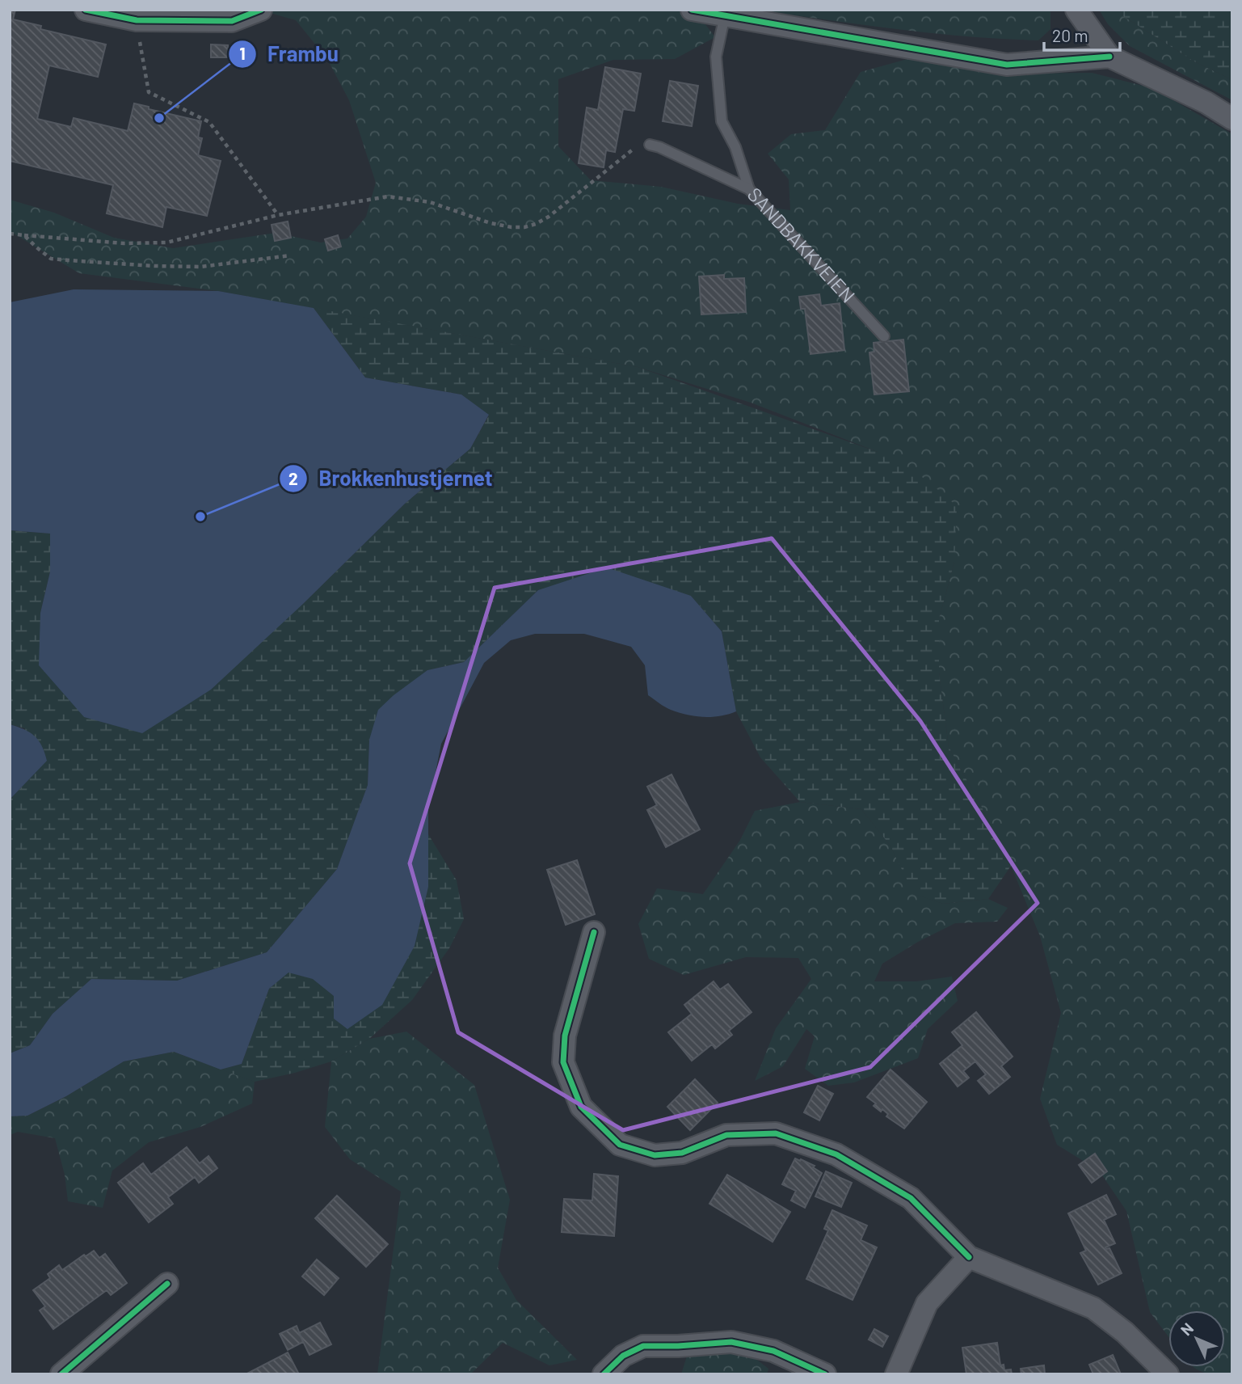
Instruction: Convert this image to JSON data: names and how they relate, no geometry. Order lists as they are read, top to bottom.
{
  "streets": {
    "lane": ["SANDBAKKVEIEN"]
  },
  "places": ["Frambu", "Brokkenhustjernet"],
  "scale_bar": "20 m",
  "north": "top left"
}
